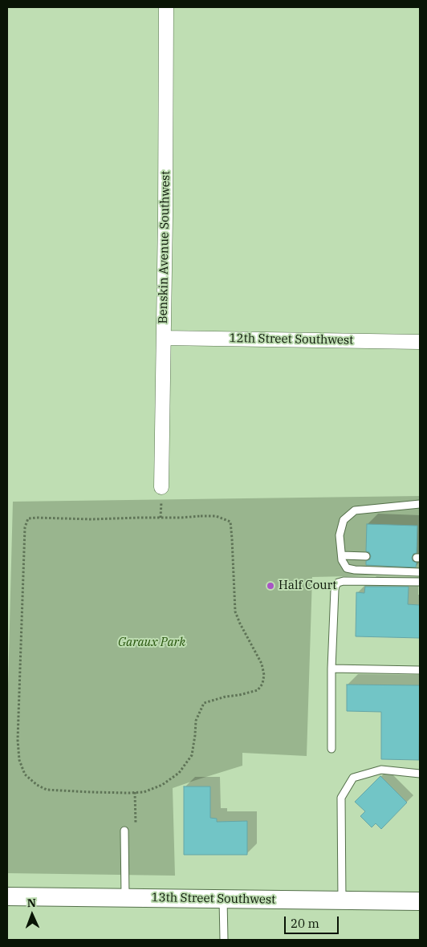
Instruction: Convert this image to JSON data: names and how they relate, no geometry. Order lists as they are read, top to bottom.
{
  "streets": {
    "street": ["Benskin Avenue Southwest", "12th Street Southwest", "13th Street Southwest"]
  },
  "crossings": [
    ["Benskin Avenue Southwest", "12th Street Southwest"]
  ],
  "parks": ["Garaux Park"],
  "places": ["Half Court"],
  "scale_bar": "20 m",
  "north": "top"
}
